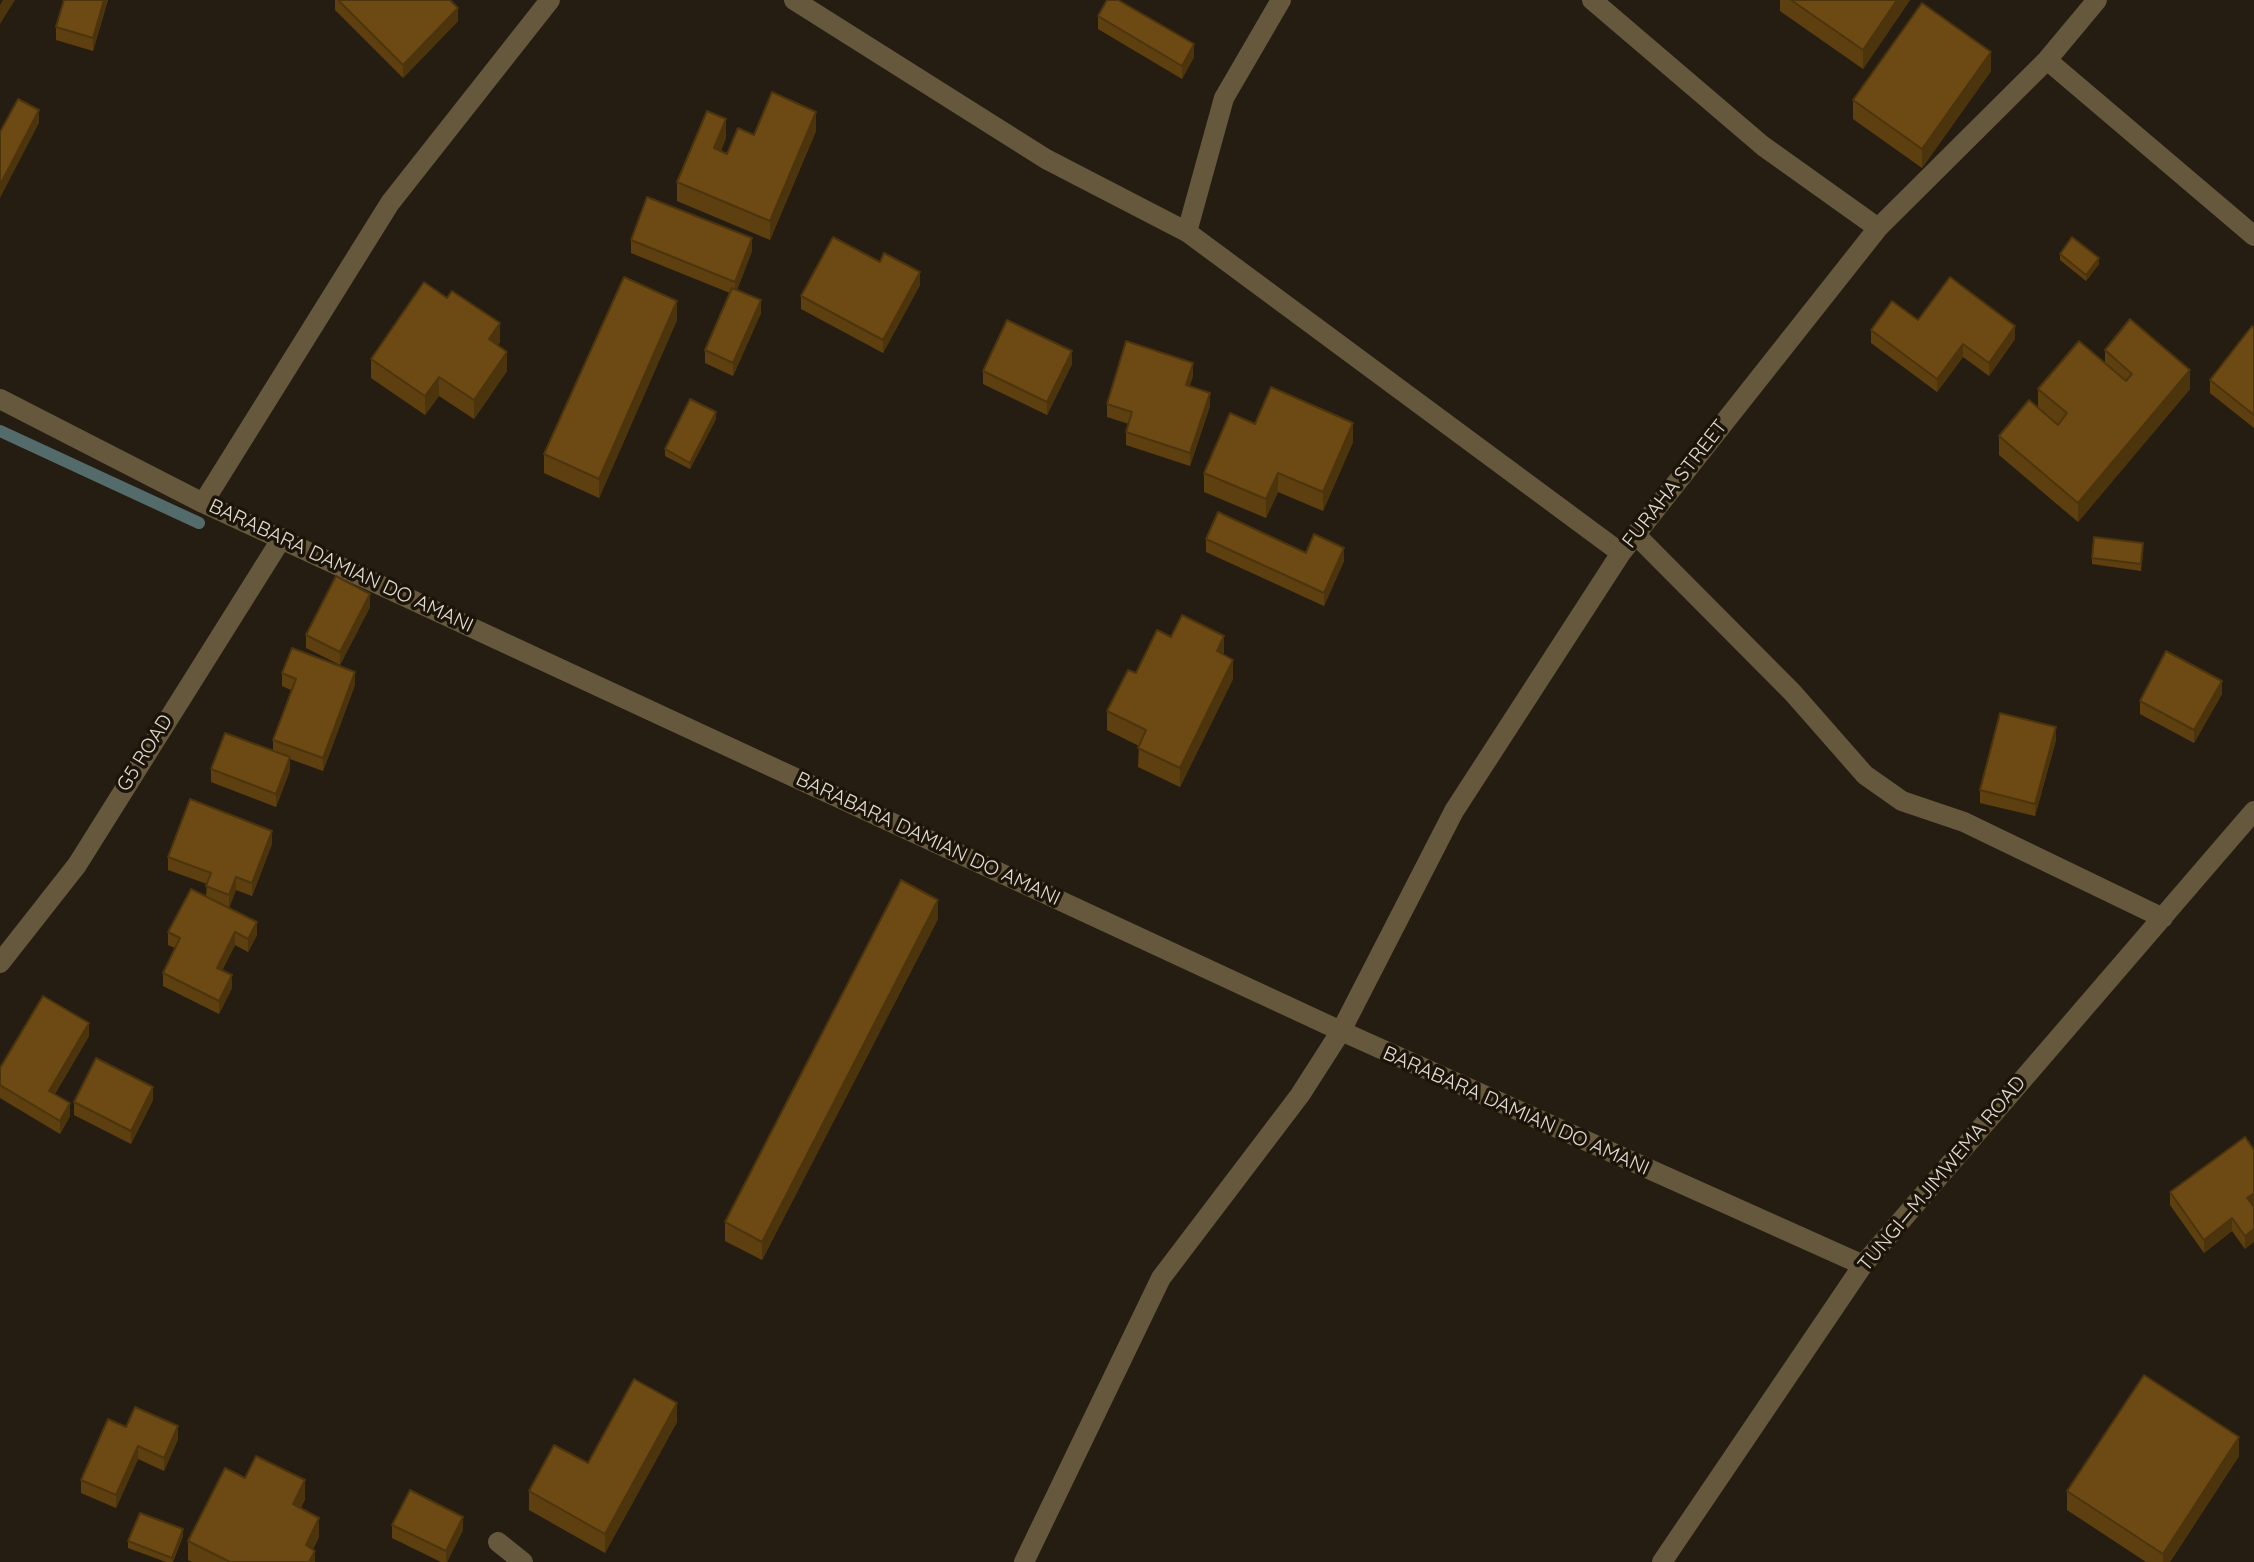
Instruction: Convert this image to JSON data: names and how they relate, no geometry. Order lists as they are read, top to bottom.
{
  "streets": {
    "street": [
      "FURAHA STREET",
      "BARABARA DAMIAN DO AMANI",
      "G5 ROAD",
      "TUNGI—MJIMWEMA ROAD"
    ]
  },
  "crossings": [
    ["FURAHA STREET", "BARABARA DAMIAN DO AMANI"],
    ["BARABARA DAMIAN DO AMANI", "G5 ROAD"],
    ["BARABARA DAMIAN DO AMANI", "TUNGI—MJIMWEMA ROAD"]
  ]
}
